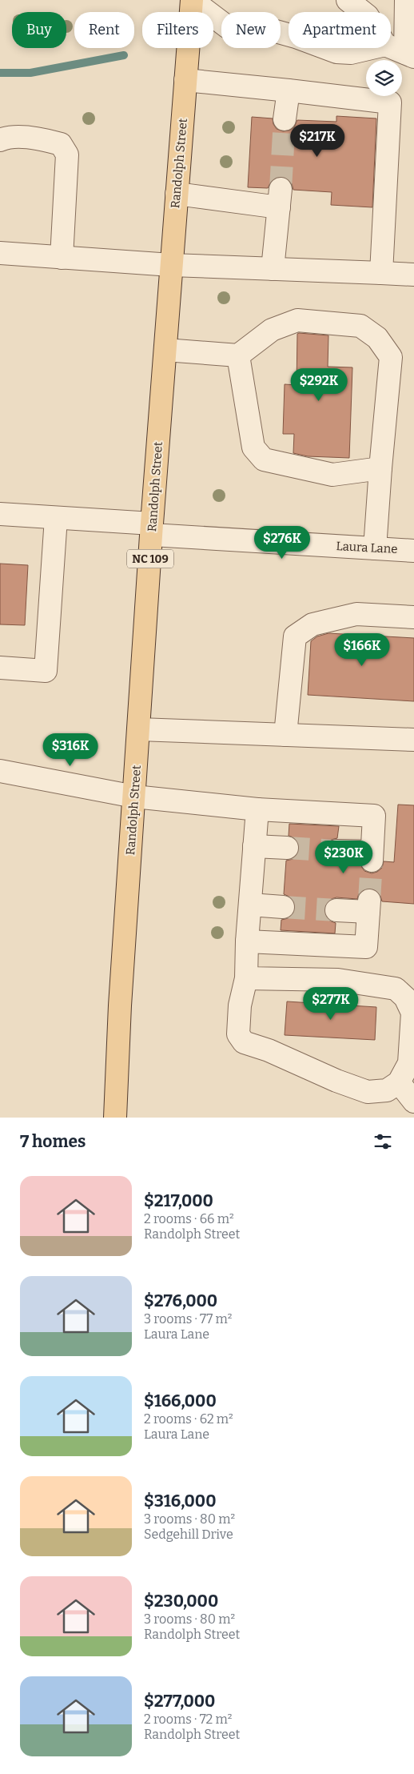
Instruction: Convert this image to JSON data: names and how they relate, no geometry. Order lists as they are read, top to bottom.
{
  "streets": {
    "main road": ["Randolph Street", "NC 109"],
    "street": ["Laura Lane"]
  },
  "crossings": [
    ["Randolph Street", "Laura Lane"]
  ],
  "page": {
    "chip": [
      "Buy",
      "Rent",
      "Filters",
      "New",
      "Apartment"
    ],
    "price": [
      "$217K",
      "$292K",
      "$276K",
      "$166K",
      "$316K",
      "$230K",
      "$277K"
    ],
    "heading": "7 homes",
    "list": [
      {
        "name": "$217,000",
        "note": "2 rooms · 66 m² · Randolph Street"
      },
      {
        "name": "$276,000",
        "note": "3 rooms · 77 m² · Laura Lane"
      },
      {
        "name": "$166,000",
        "note": "2 rooms · 62 m² · Laura Lane"
      },
      {
        "name": "$316,000",
        "note": "3 rooms · 80 m² · Sedgehill Drive"
      },
      {
        "name": "$230,000",
        "note": "3 rooms · 80 m² · Randolph Street"
      },
      {
        "name": "$277,000",
        "note": "2 rooms · 72 m² · Randolph Street"
      }
    ]
  }
}
